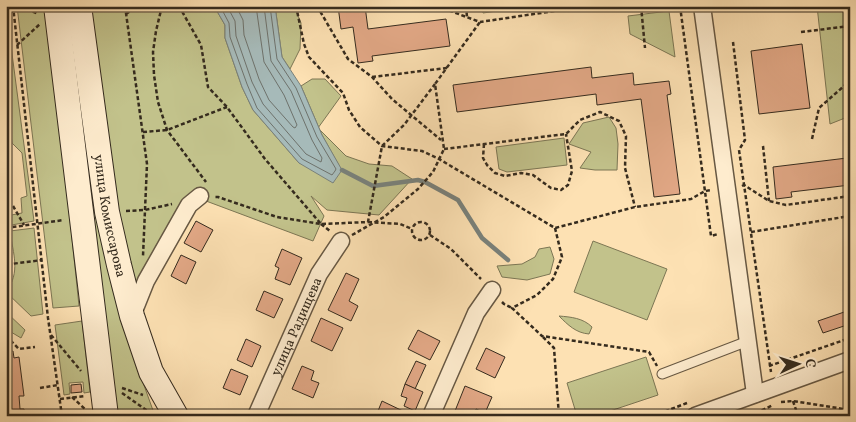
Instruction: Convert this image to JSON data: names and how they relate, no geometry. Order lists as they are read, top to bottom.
{
  "streets": {
    "main road": ["улица Комиссарова"],
    "street": ["улица Радищева"]
  },
  "north": "right"
}
